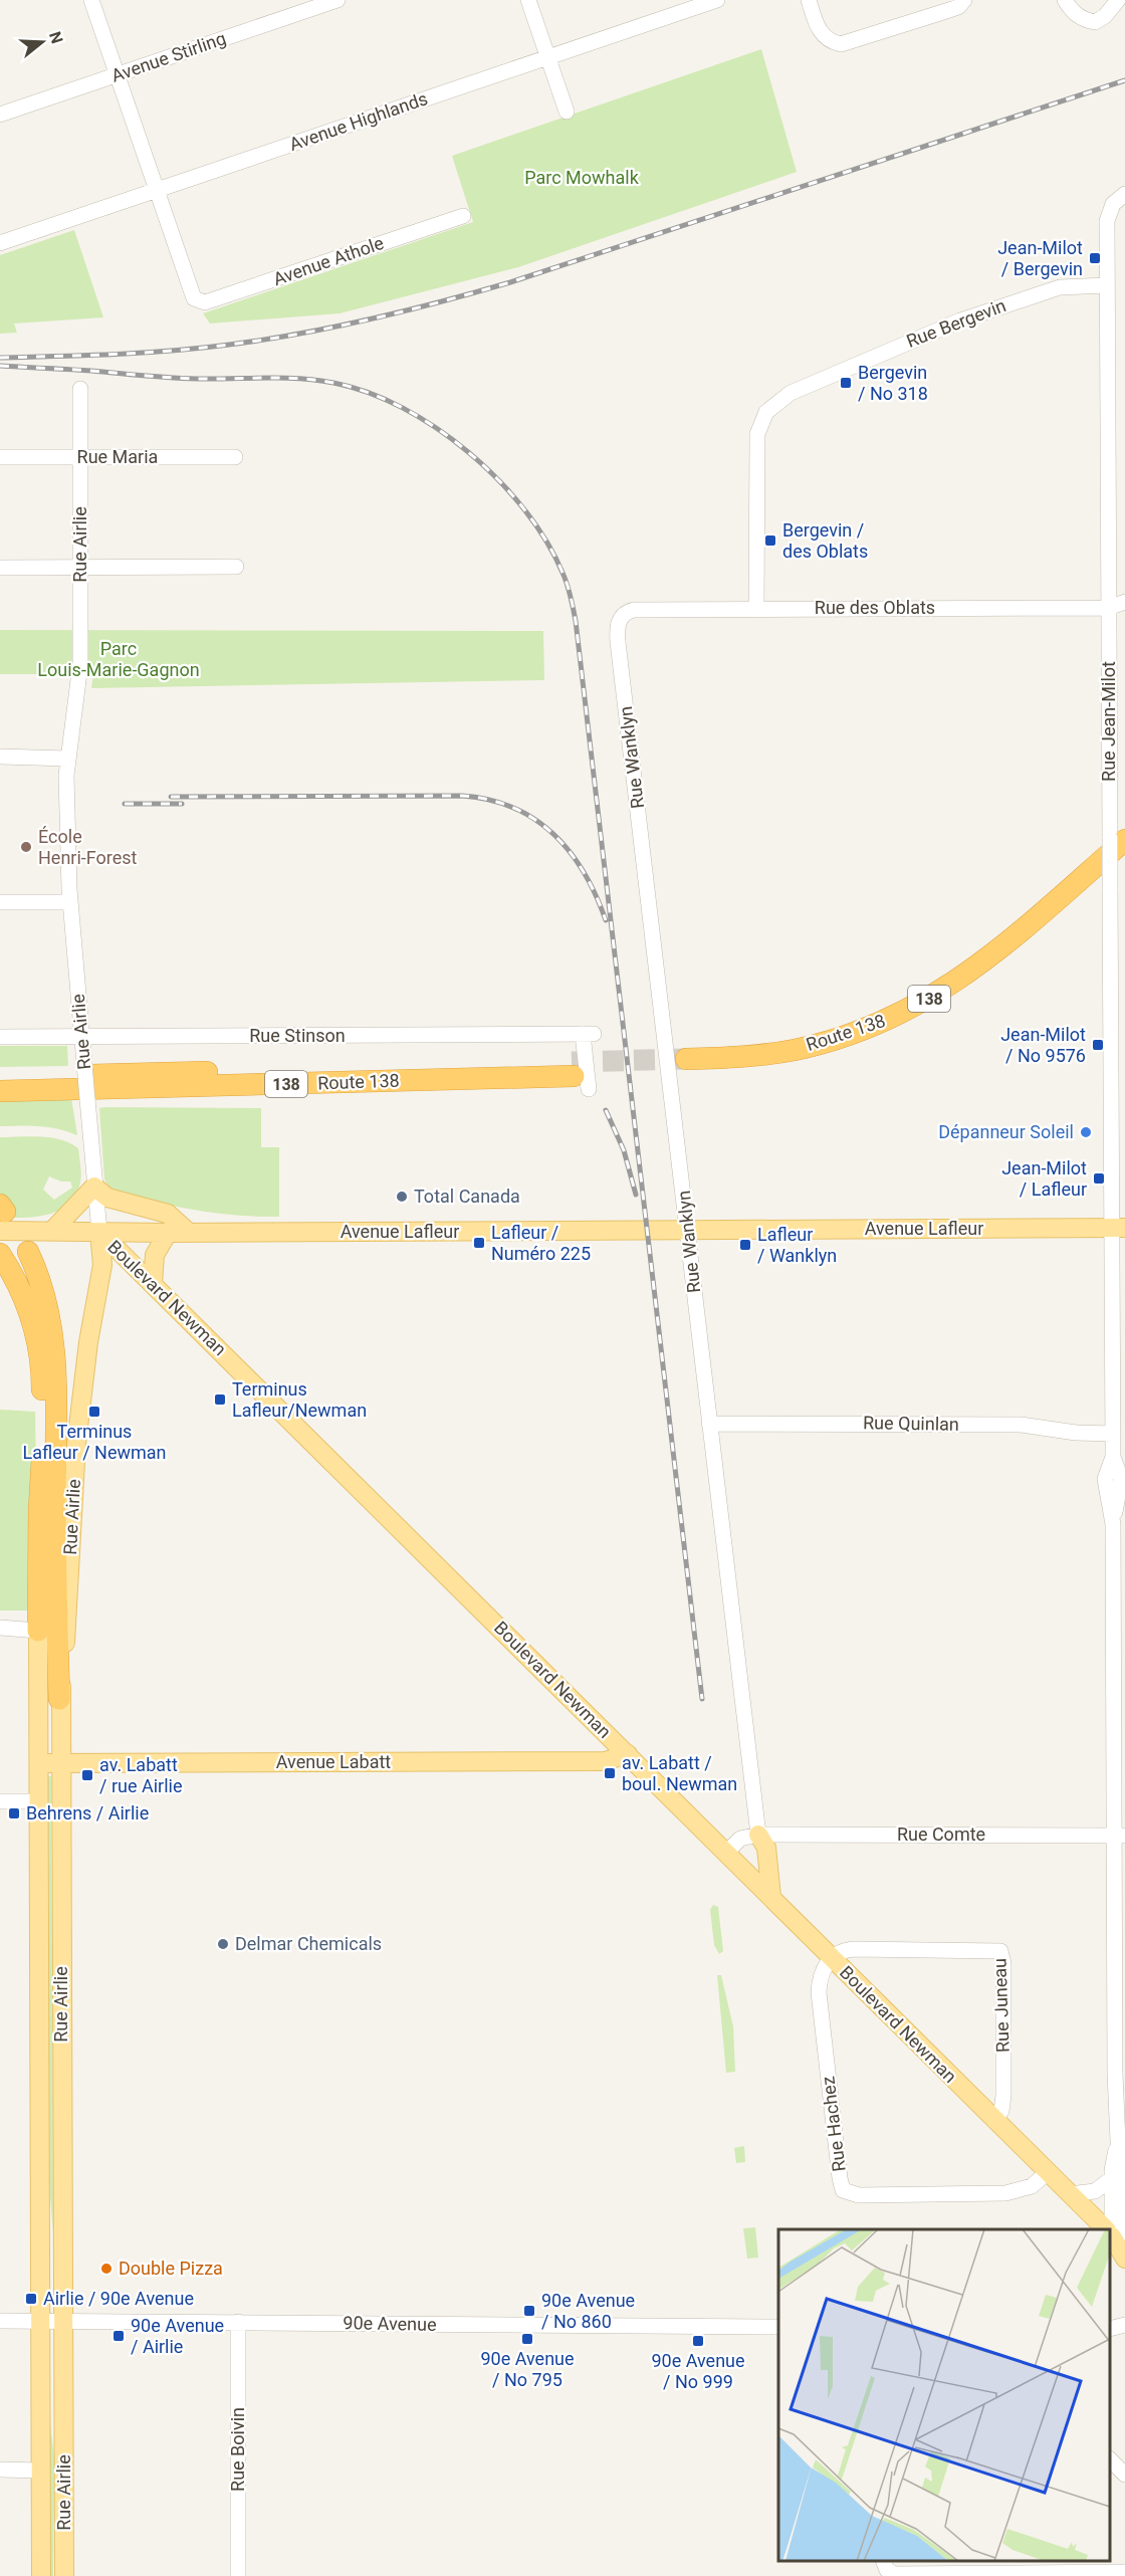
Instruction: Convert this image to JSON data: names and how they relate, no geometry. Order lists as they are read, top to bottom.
{
  "streets": {
    "highway": ["138", "Route 138"],
    "main road": [
      "Rue Airlie",
      "Avenue Lafleur",
      "Boulevard Newman",
      "Avenue Labatt"
    ],
    "street": [
      "Avenue Stirling",
      "Avenue Highlands",
      "Avenue Athole",
      "Rue Bergevin",
      "Rue Maria",
      "Rue des Oblats",
      "Rue Jean-Milot",
      "Rue Wanklyn",
      "Rue Stinson",
      "Rue Quinlan",
      "Rue Comte",
      "Rue Juneau",
      "Rue Hachez",
      "90e Avenue",
      "Rue Boivin"
    ]
  },
  "crossings": [
    ["Avenue Highlands", "Avenue Athole"],
    ["Rue Bergevin", "Rue des Oblats"],
    ["Rue Bergevin", "Rue Jean-Milot"],
    ["Rue Maria", "Rue Airlie"],
    ["Rue Airlie", "Rue Stinson"],
    ["Rue Airlie", "Avenue Lafleur"],
    ["Rue Airlie", "Boulevard Newman"],
    ["Rue Airlie", "Avenue Labatt"],
    ["Rue Airlie", "90e Avenue"],
    ["Rue des Oblats", "Rue Jean-Milot"],
    ["Rue des Oblats", "Rue Wanklyn"],
    ["Rue Jean-Milot", "Route 138"],
    ["Rue Jean-Milot", "Avenue Lafleur"],
    ["Rue Jean-Milot", "Rue Quinlan"],
    ["Rue Jean-Milot", "Rue Comte"],
    ["Rue Wanklyn", "Avenue Lafleur"],
    ["Rue Wanklyn", "Rue Quinlan"],
    ["Rue Wanklyn", "Rue Comte"],
    ["Route 138", "Rue Stinson"],
    ["Avenue Lafleur", "Boulevard Newman"],
    ["Boulevard Newman", "Avenue Labatt"],
    ["Boulevard Newman", "Rue Juneau"],
    ["Boulevard Newman", "Rue Hachez"],
    ["Rue Juneau", "Rue Hachez"],
    ["90e Avenue", "Rue Boivin"]
  ],
  "parks": ["Parc Mowhalk", "Parc Louis-Marie-Gagnon"],
  "places": {
    "transit": [
      "Jean-Milot / Bergevin",
      "Bergevin / No 318",
      "Bergevin / des Oblats",
      "Jean-Milot / No 9576",
      "Jean-Milot / Lafleur",
      "Lafleur / Numéro 225",
      "Lafleur / Wanklyn",
      "Terminus Lafleur/Newman",
      "Terminus Lafleur / Newman",
      "av. Labatt / boul. Newman",
      "av. Labatt / rue Airlie",
      "Behrens / Airlie",
      "Airlie / 90e Avenue",
      "90e Avenue / No 860",
      "90e Avenue / Airlie",
      "90e Avenue / No 795",
      "90e Avenue / No 999"
    ],
    "other": [
      "École Henri-Forest",
      "Dépanneur Soleil",
      "Total Canada",
      "Delmar Chemicals",
      "Double Pizza"
    ]
  },
  "north": "right"
}
